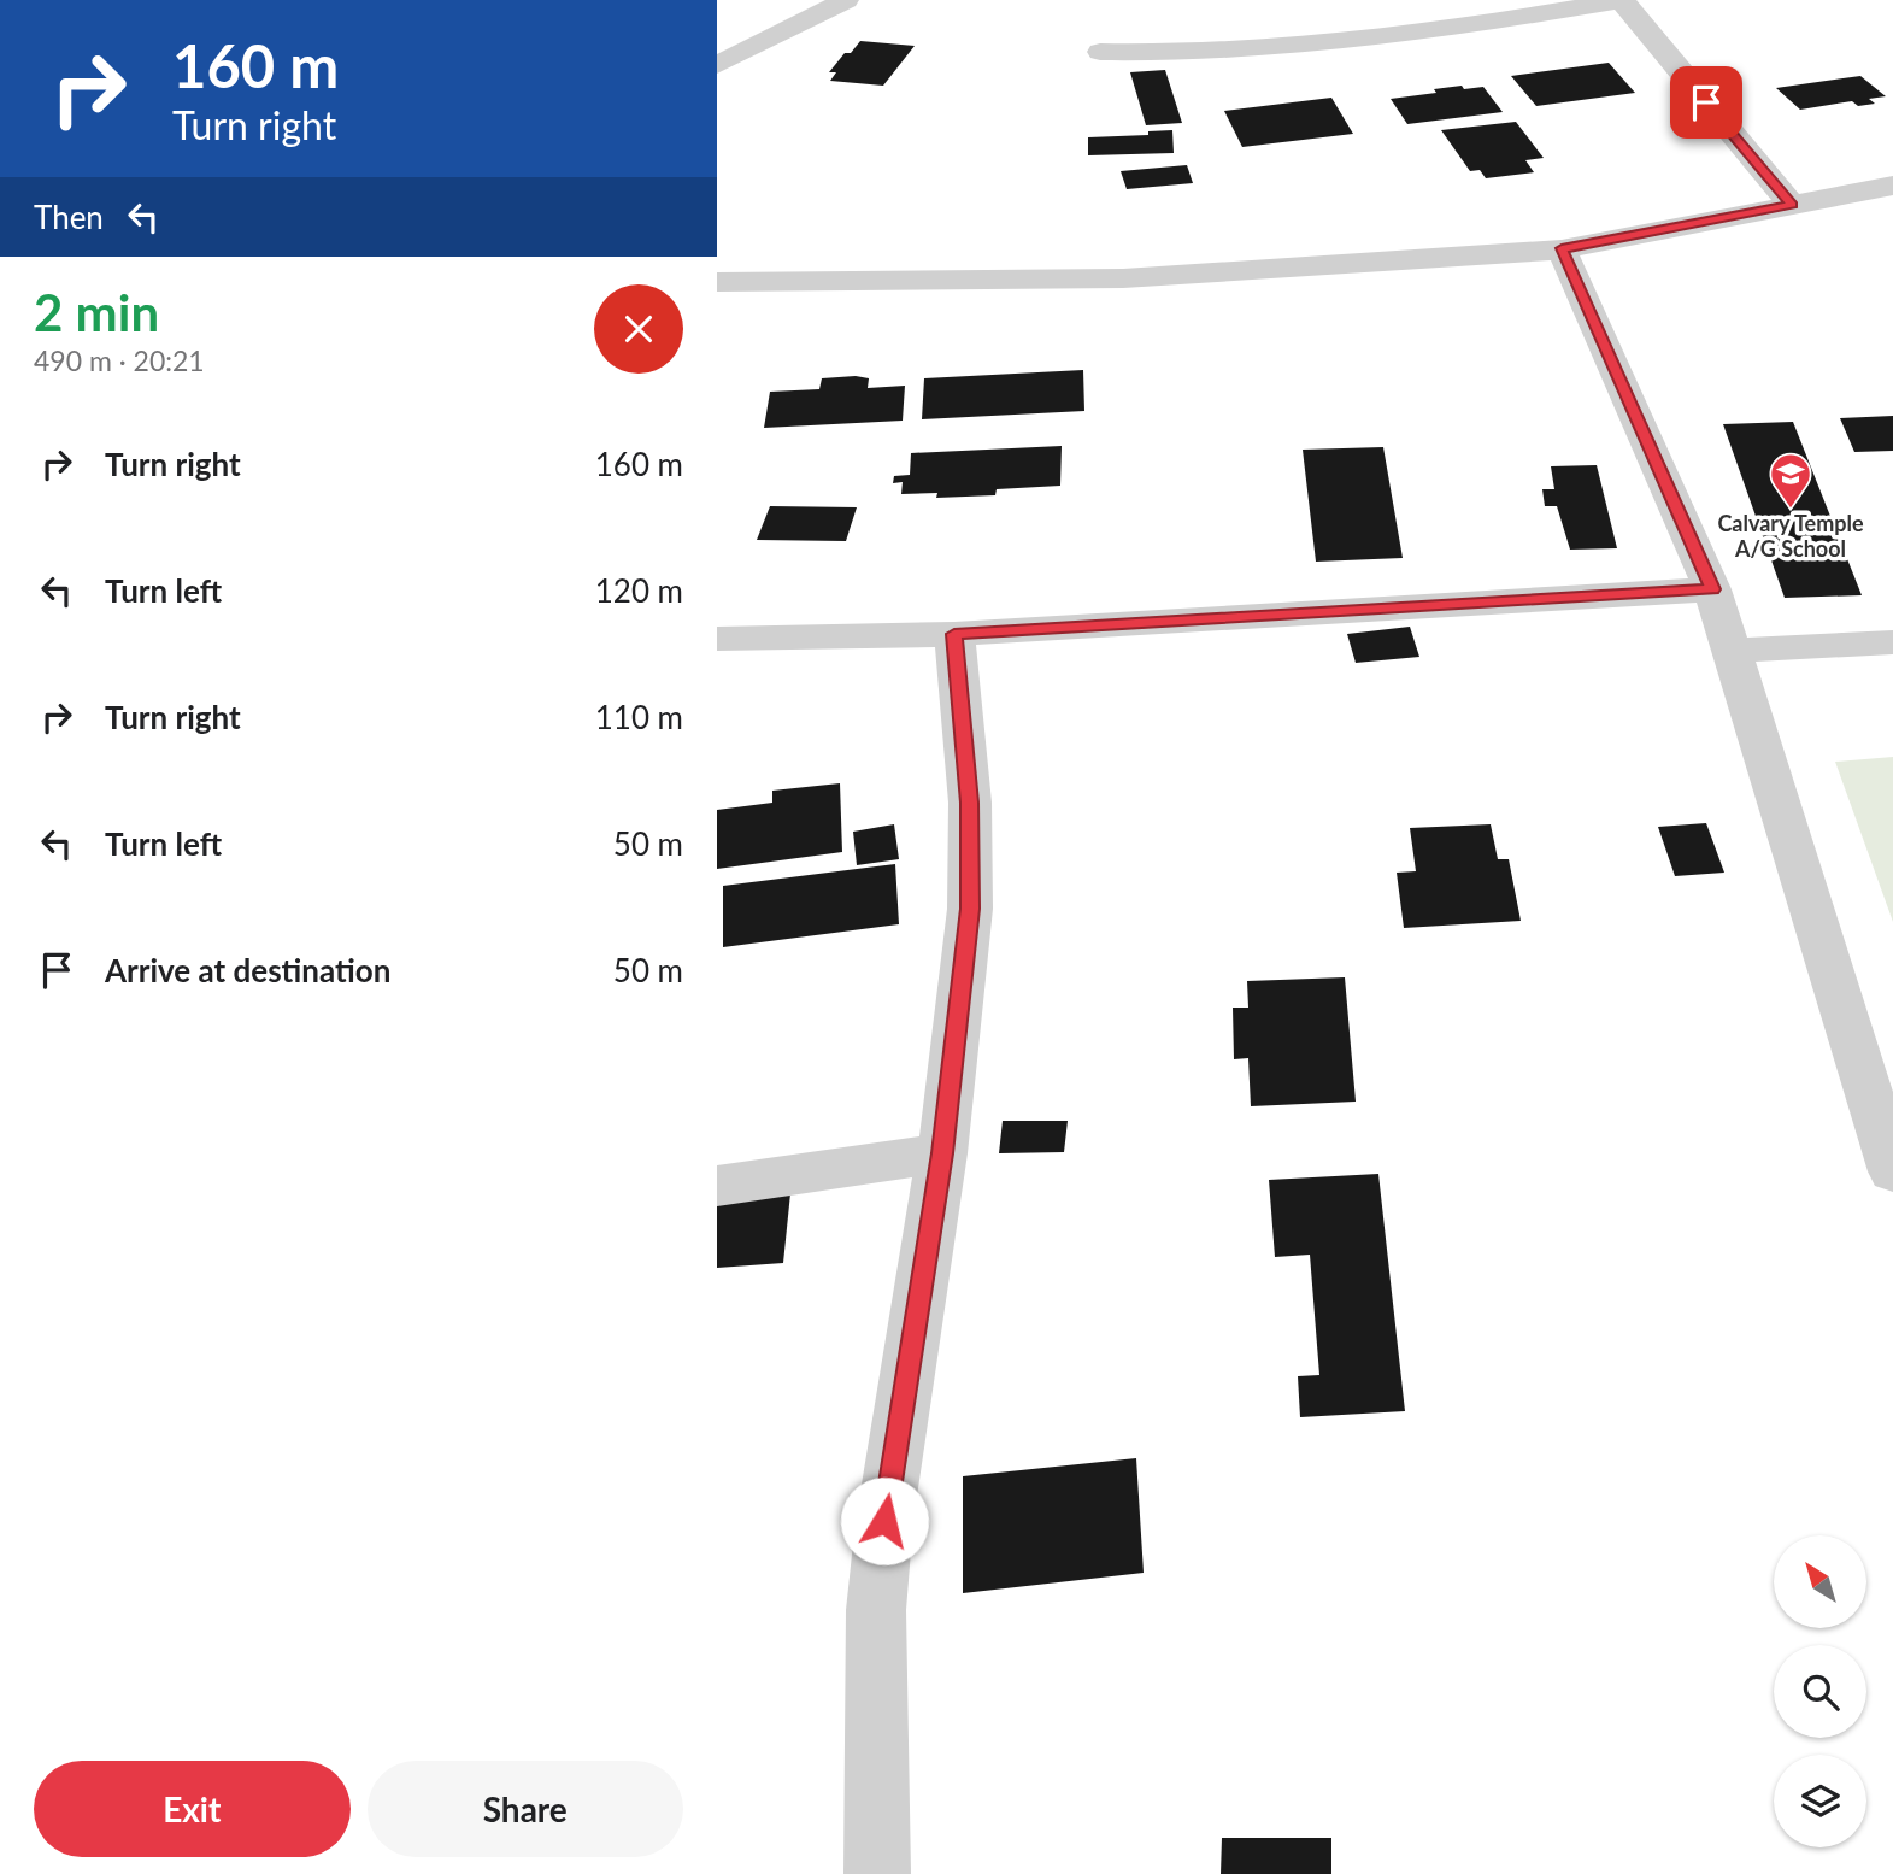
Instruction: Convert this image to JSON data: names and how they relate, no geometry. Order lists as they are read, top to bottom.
{
  "places": {
    "school or university": ["Calvary Temple A/G School"]
  },
  "north": "top left",
  "page": {
    "turn": ["160 m", "Turn right"],
    "then": "Then",
    "heading": ["2 min", "490 m · 20:21"],
    "list": [
      {
        "name": "Turn right",
        "value": "160 m"
      },
      {
        "name": "Turn left",
        "value": "120 m"
      },
      {
        "name": "Turn right",
        "value": "110 m"
      },
      {
        "name": "Turn left",
        "value": "50 m"
      },
      {
        "name": "Arrive at destination",
        "value": "50 m"
      }
    ],
    "buttons": ["Exit", "Share"]
  }
}
